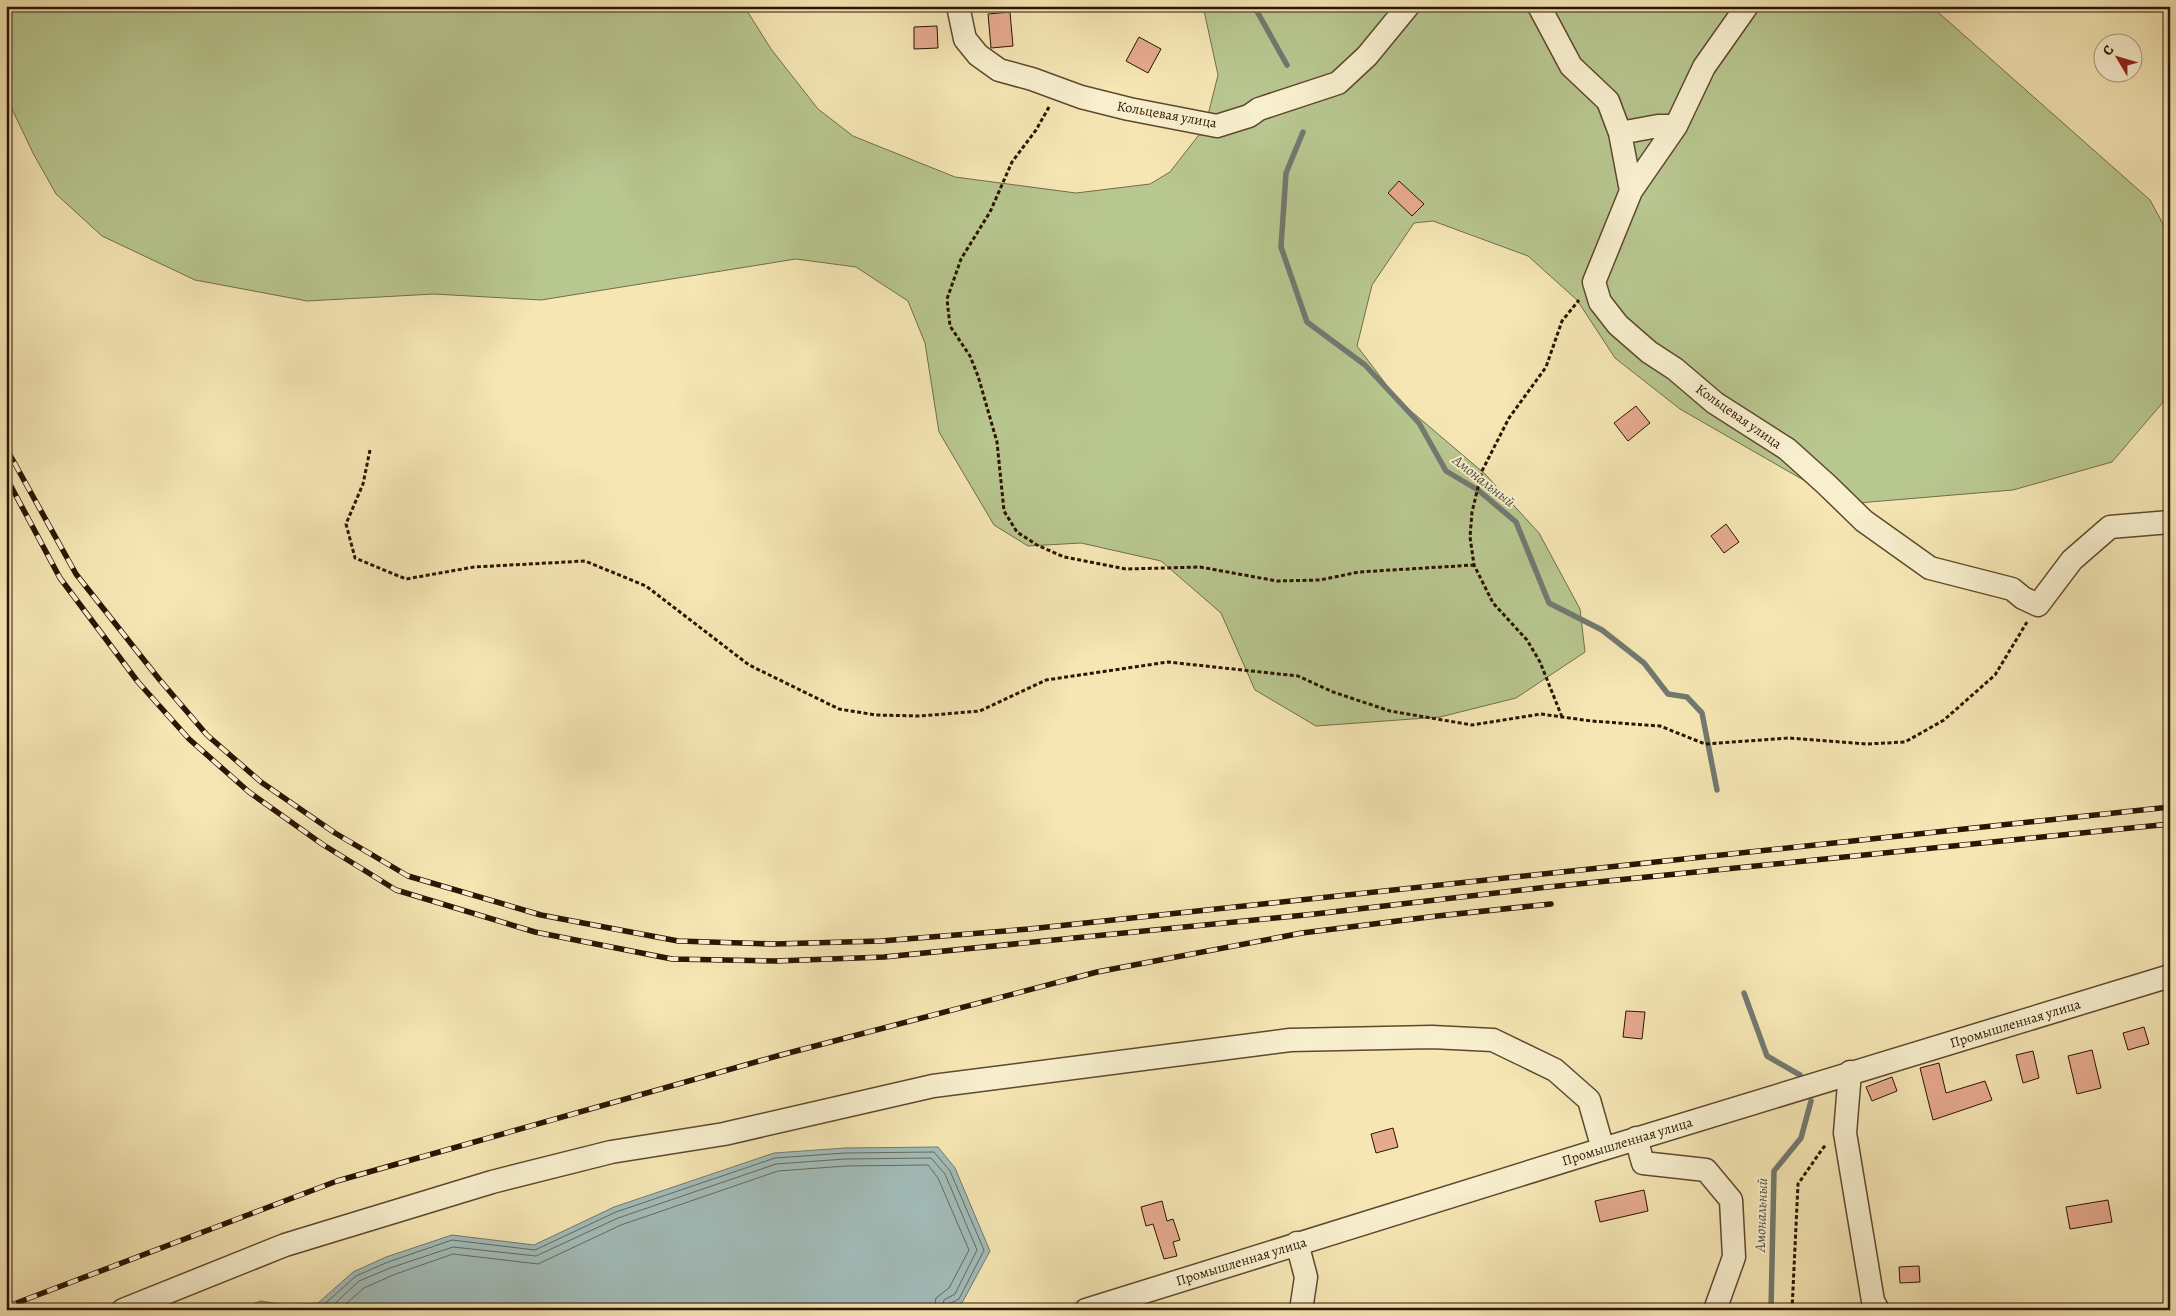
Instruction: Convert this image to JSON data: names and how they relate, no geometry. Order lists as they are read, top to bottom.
{
  "streets": {
    "street": ["Кольцевая улица", "Промышленная улица"]
  },
  "water": ["Амональный"],
  "north": "top left"
}
